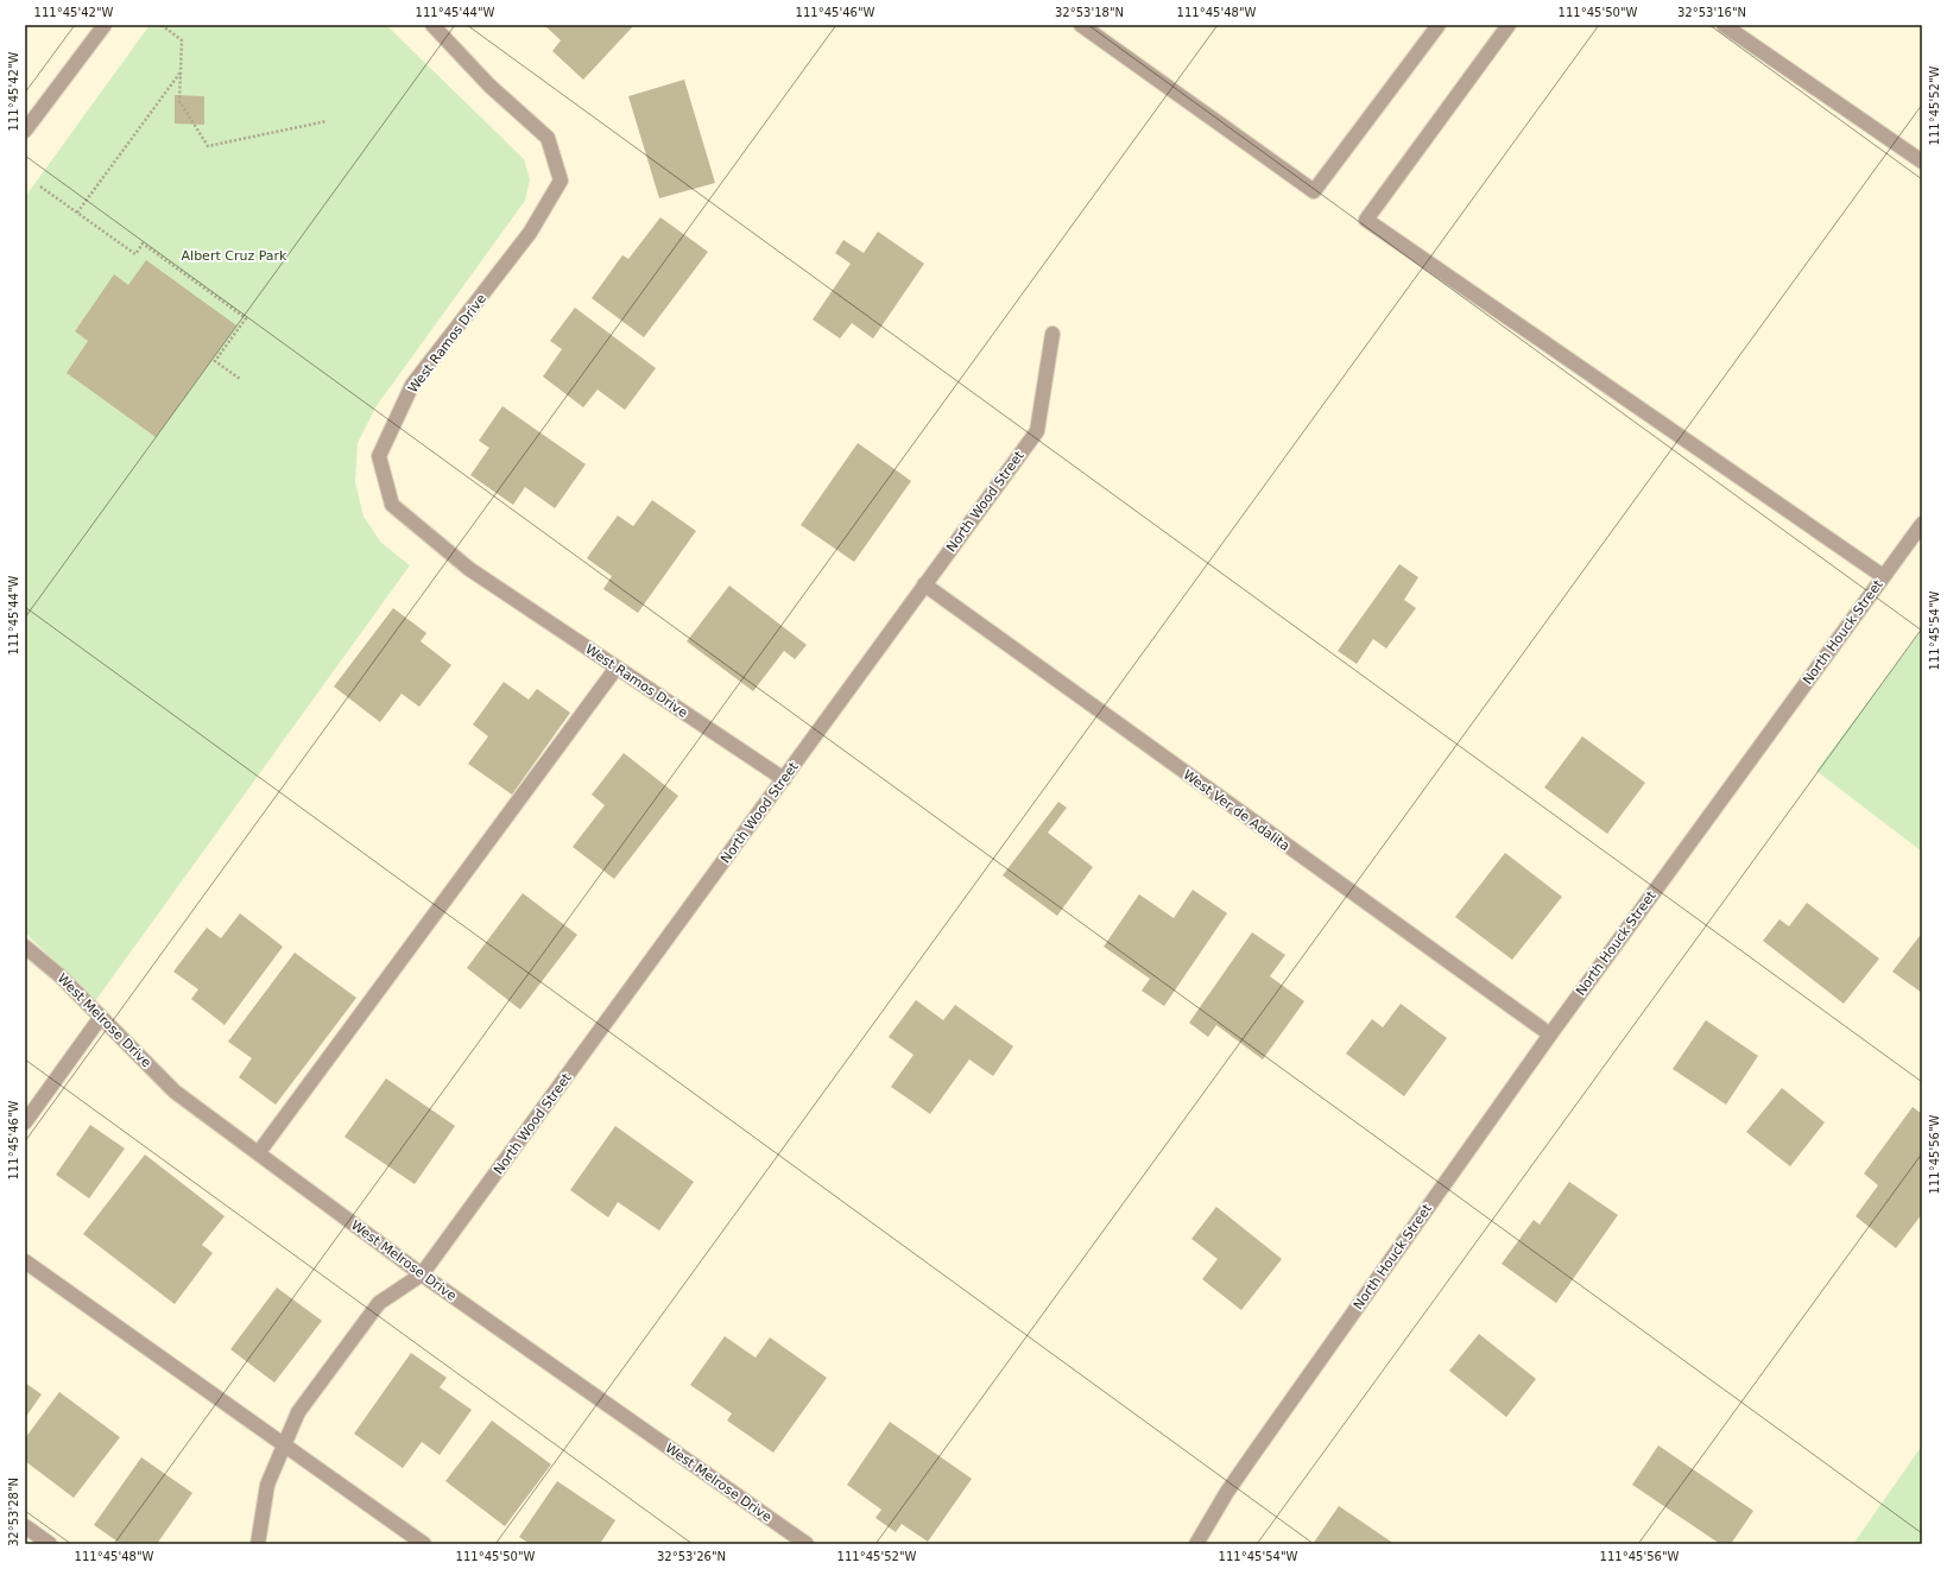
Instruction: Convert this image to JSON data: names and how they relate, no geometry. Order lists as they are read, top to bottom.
{
  "streets": {
    "street": [
      "West Ramos Drive",
      "North Wood Street",
      "North Houck Street",
      "West Ver de Adalita",
      "West Melrose Drive"
    ]
  },
  "crossings": [
    ["West Ramos Drive", "North Wood Street"],
    ["North Wood Street", "West Ver de Adalita"],
    ["North Wood Street", "West Melrose Drive"],
    ["North Houck Street", "West Ver de Adalita"]
  ],
  "parks": ["Albert Cruz Park"],
  "coordinates": [
    "111°45'42\"W",
    "111°45'44\"W",
    "111°45'46\"W",
    "32°53'18\"N",
    "111°45'48\"W",
    "111°45'50\"W",
    "32°53'16\"N",
    "111°45'52\"W",
    "111°45'54\"W",
    "111°45'56\"W",
    "32°53'28\"N",
    "32°53'26\"N"
  ]
}
